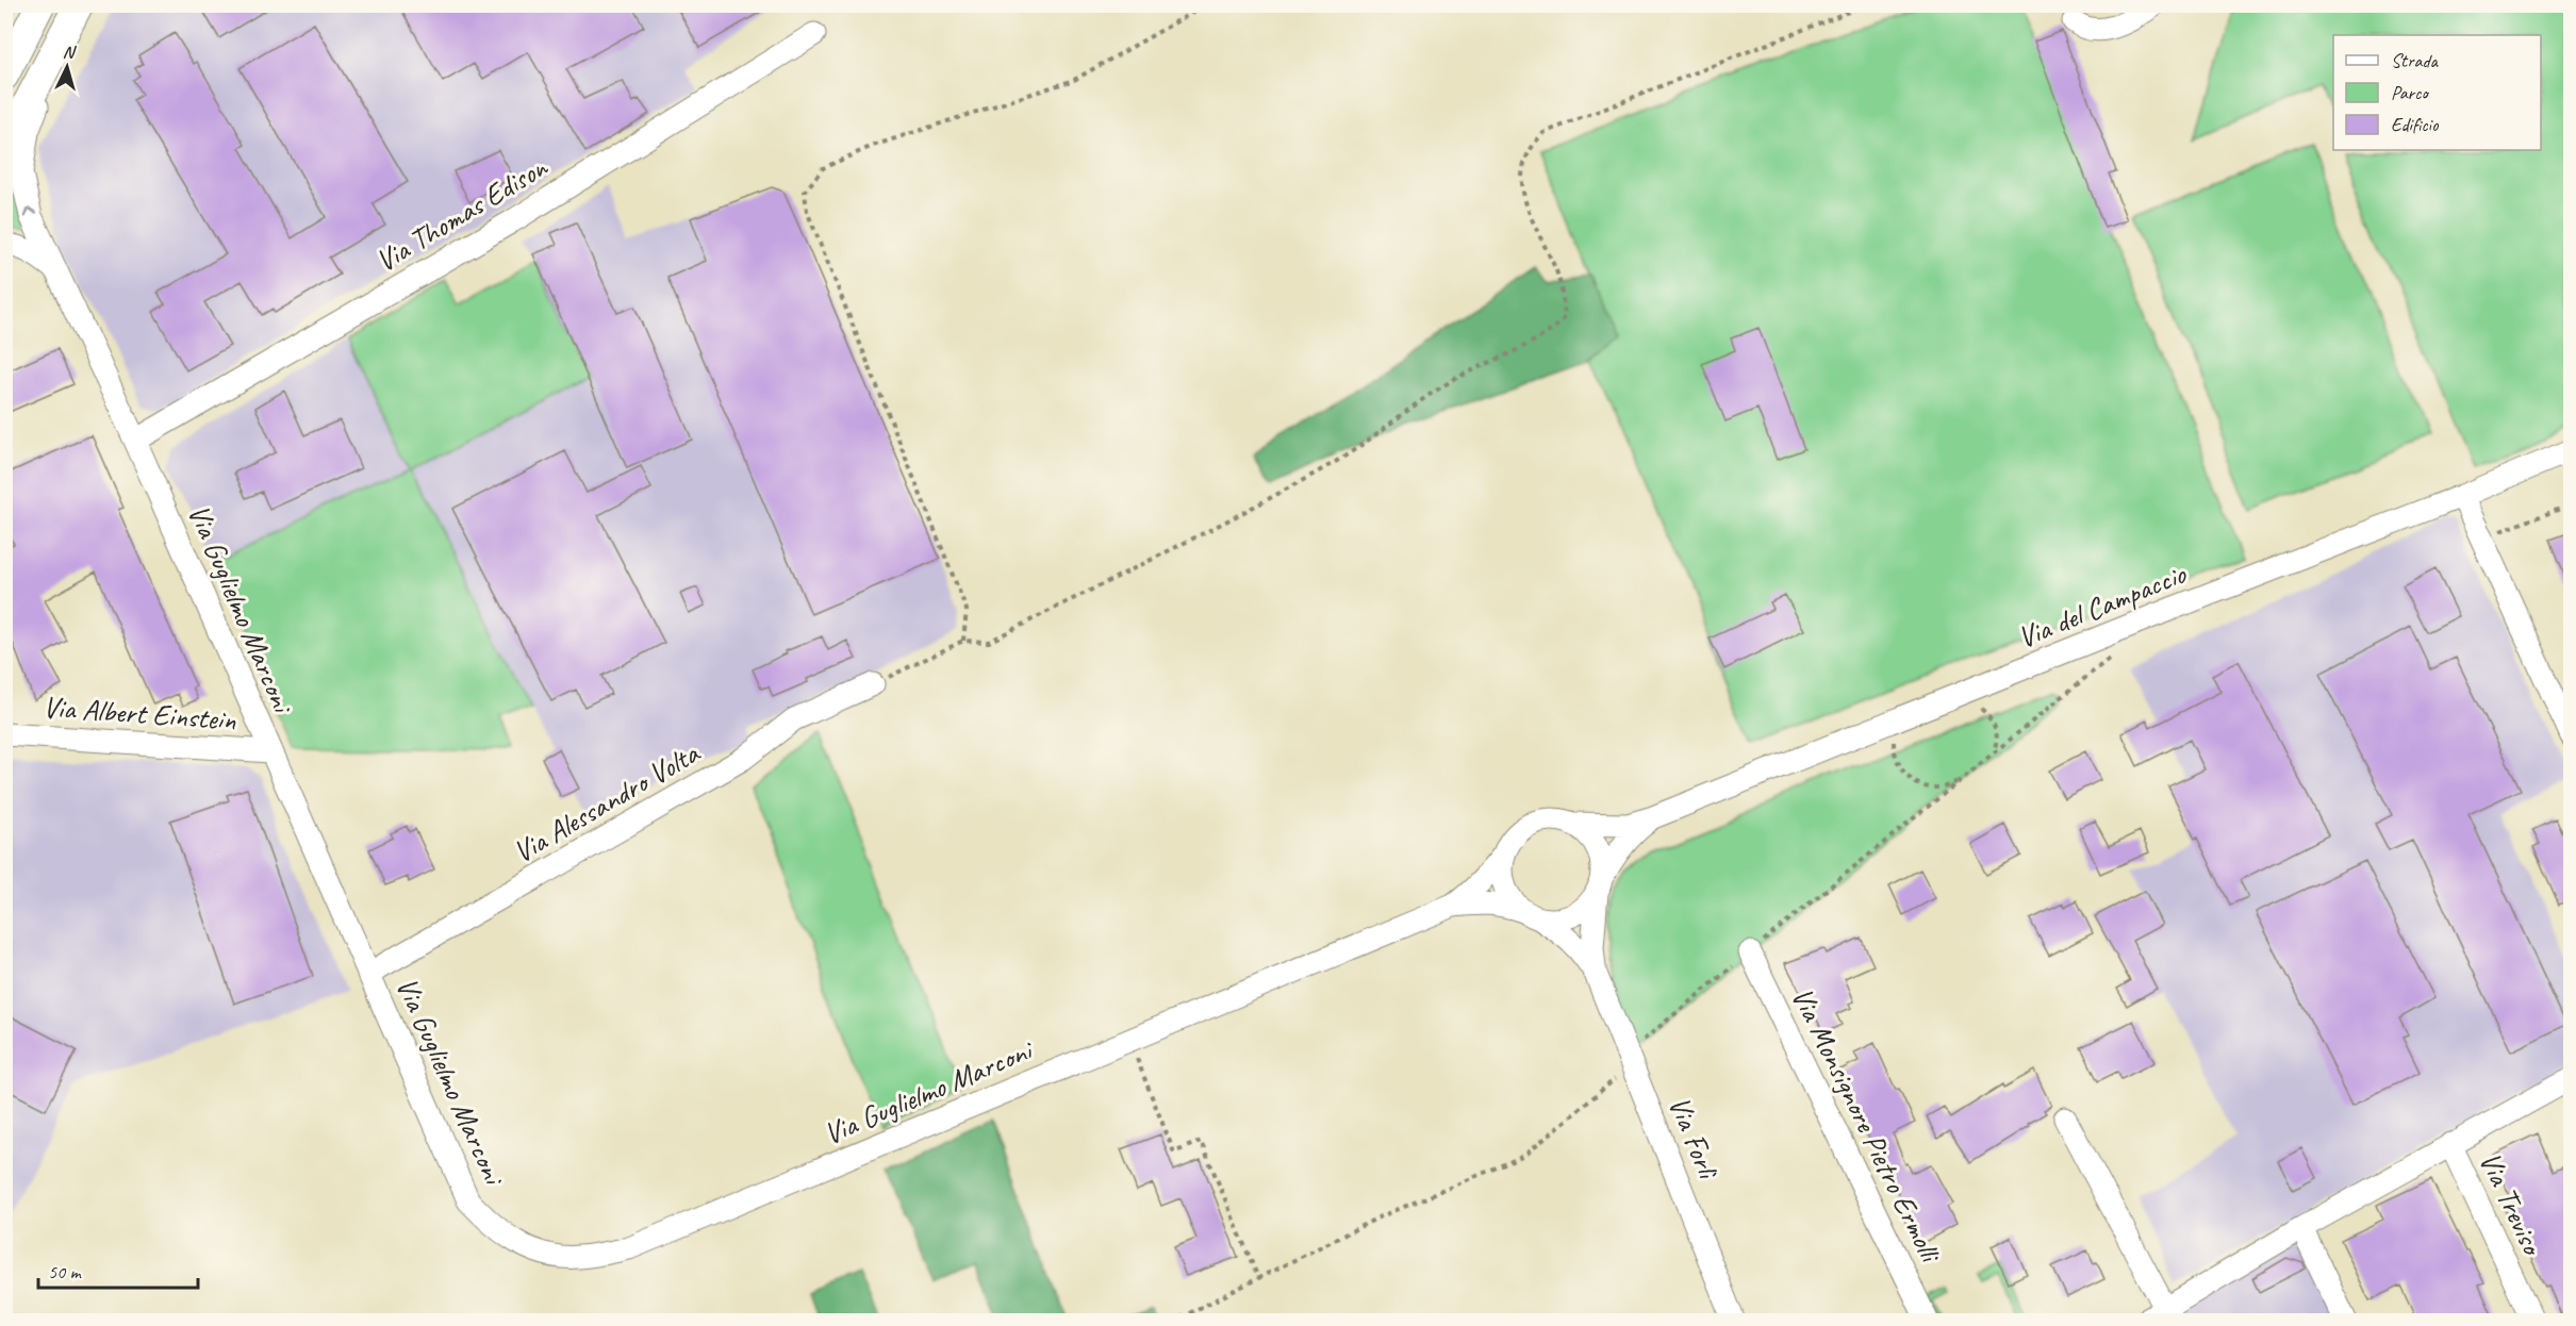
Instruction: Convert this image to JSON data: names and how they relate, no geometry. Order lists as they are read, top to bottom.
{
  "streets": {
    "street": [
      "Via Thomas Edison",
      "Via del Campaccio",
      "Via Guglielmo Marconi",
      "Via Albert Einstein",
      "Via Alessandro Volta",
      "Via Monsignore Pietro Ermolli",
      "Via Forlì",
      "Via Treviso"
    ]
  },
  "crossings": [
    ["Via Thomas Edison", "Via Guglielmo Marconi"],
    ["Via del Campaccio", "Via Guglielmo Marconi"],
    ["Via del Campaccio", "Via Forlì"],
    ["Via Guglielmo Marconi", "Via Albert Einstein"],
    ["Via Guglielmo Marconi", "Via Alessandro Volta"],
    ["Via Guglielmo Marconi", "Via Forlì"]
  ],
  "legend": ["Strada", "Parco", "Edificio"],
  "scale_bar": "50 m",
  "north": "top"
}
